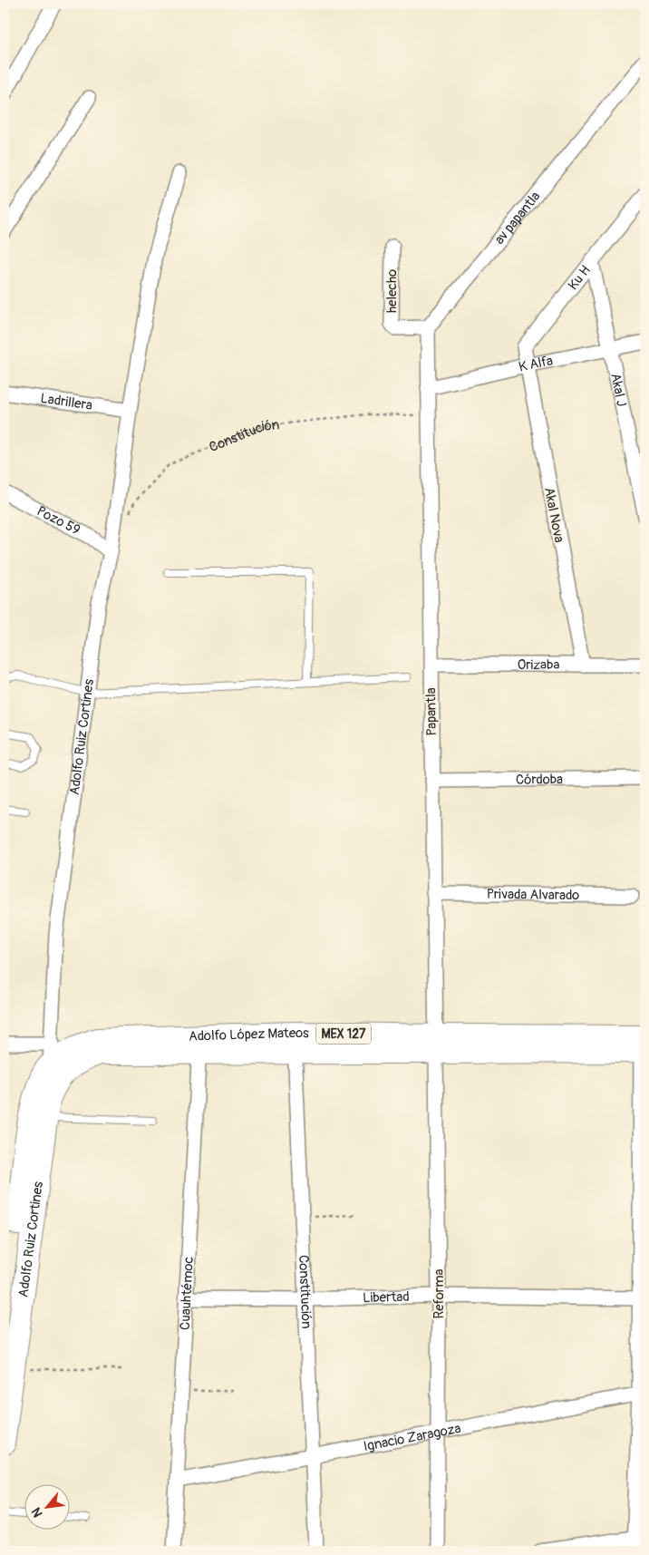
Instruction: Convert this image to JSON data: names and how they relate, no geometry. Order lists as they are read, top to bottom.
{
  "streets": {
    "main road": ["Adolfo Ruiz Cortines", "MEX 127", "Adolfo López Mateos"],
    "street": [
      "av papantla",
      "Ku H",
      "helecho",
      "K Alfa",
      "Akal J",
      "Ladrillera",
      "Constitución",
      "Akal Nova",
      "Pozo 59",
      "Orizaba",
      "Papantla",
      "Córdoba",
      "Privada Alvarado",
      "Cuauhtémoc",
      "Reforma",
      "Libertad",
      "Ignacio Zaragoza"
    ]
  },
  "crossings": [
    ["av papantla", "helecho"],
    ["Ku H", "K Alfa"],
    ["Ku H", "Akal J"],
    ["Ku H", "Akal Nova"],
    ["K Alfa", "Akal J"],
    ["K Alfa", "Akal Nova"],
    ["K Alfa", "Papantla"],
    ["Ladrillera", "Adolfo Ruiz Cortines"],
    ["Constitución", "Papantla"],
    ["Constitución", "Adolfo López Mateos"],
    ["Constitución", "Libertad"],
    ["Constitución", "Ignacio Zaragoza"],
    ["Akal Nova", "Orizaba"],
    ["Pozo 59", "Adolfo Ruiz Cortines"],
    ["Orizaba", "Papantla"],
    ["Papantla", "Córdoba"],
    ["Papantla", "Privada Alvarado"],
    ["Papantla", "Adolfo López Mateos"],
    ["Papantla", "Reforma"],
    ["Adolfo Ruiz Cortines", "Adolfo López Mateos"],
    ["Adolfo López Mateos", "Cuauhtémoc"],
    ["Adolfo López Mateos", "Reforma"],
    ["Cuauhtémoc", "Libertad"],
    ["Cuauhtémoc", "Ignacio Zaragoza"],
    ["Reforma", "Libertad"],
    ["Reforma", "Ignacio Zaragoza"]
  ],
  "north": "bottom left"
}
